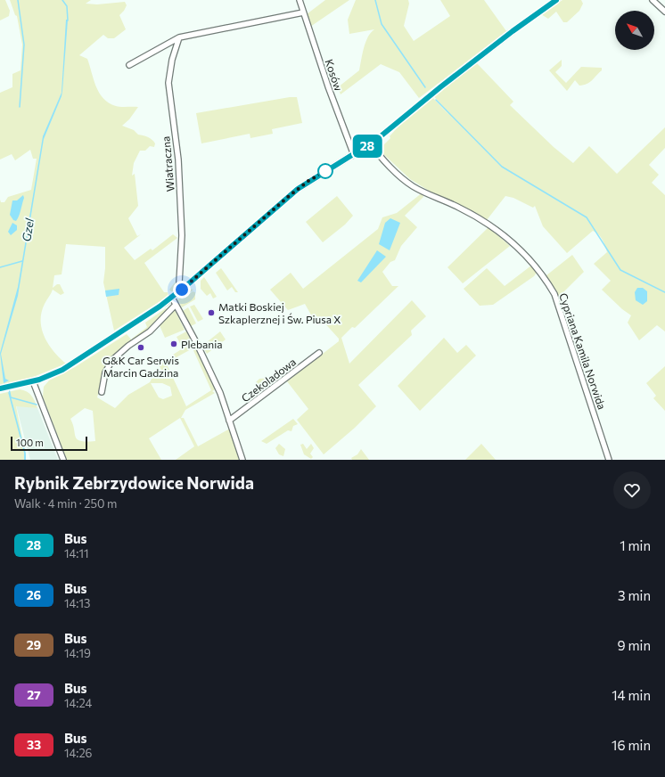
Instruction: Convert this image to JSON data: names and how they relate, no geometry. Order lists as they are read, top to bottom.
{
  "streets": {
    "street": [
      "Kosów",
      "Wiatraczna",
      "Cypriana Kamila Norwida",
      "Czekoladowa"
    ]
  },
  "water": ["Gzel"],
  "places": ["Matki Boskiej Szkaplerznej i Św. Piusa X", "Plebania", "G&K Car Serwis Marcin Gadzina"],
  "lines": ["bus line 28"],
  "scale_bar": "100 m",
  "north": "top left",
  "page": {
    "on_map": "28",
    "scale": "100 m",
    "heading": ["Rybnik Zebrzydowice Norwida", "Walk · 4 min · 250 m"],
    "list": [
      {
        "mark": "28",
        "name": "Bus",
        "note": "14:11",
        "value": "1 min"
      },
      {
        "mark": "26",
        "name": "Bus",
        "note": "14:13",
        "value": "3 min"
      },
      {
        "mark": "29",
        "name": "Bus",
        "note": "14:19",
        "value": "9 min"
      },
      {
        "mark": "27",
        "name": "Bus",
        "note": "14:24",
        "value": "14 min"
      },
      {
        "mark": "33",
        "name": "Bus",
        "note": "14:26",
        "value": "16 min"
      }
    ]
  }
}
